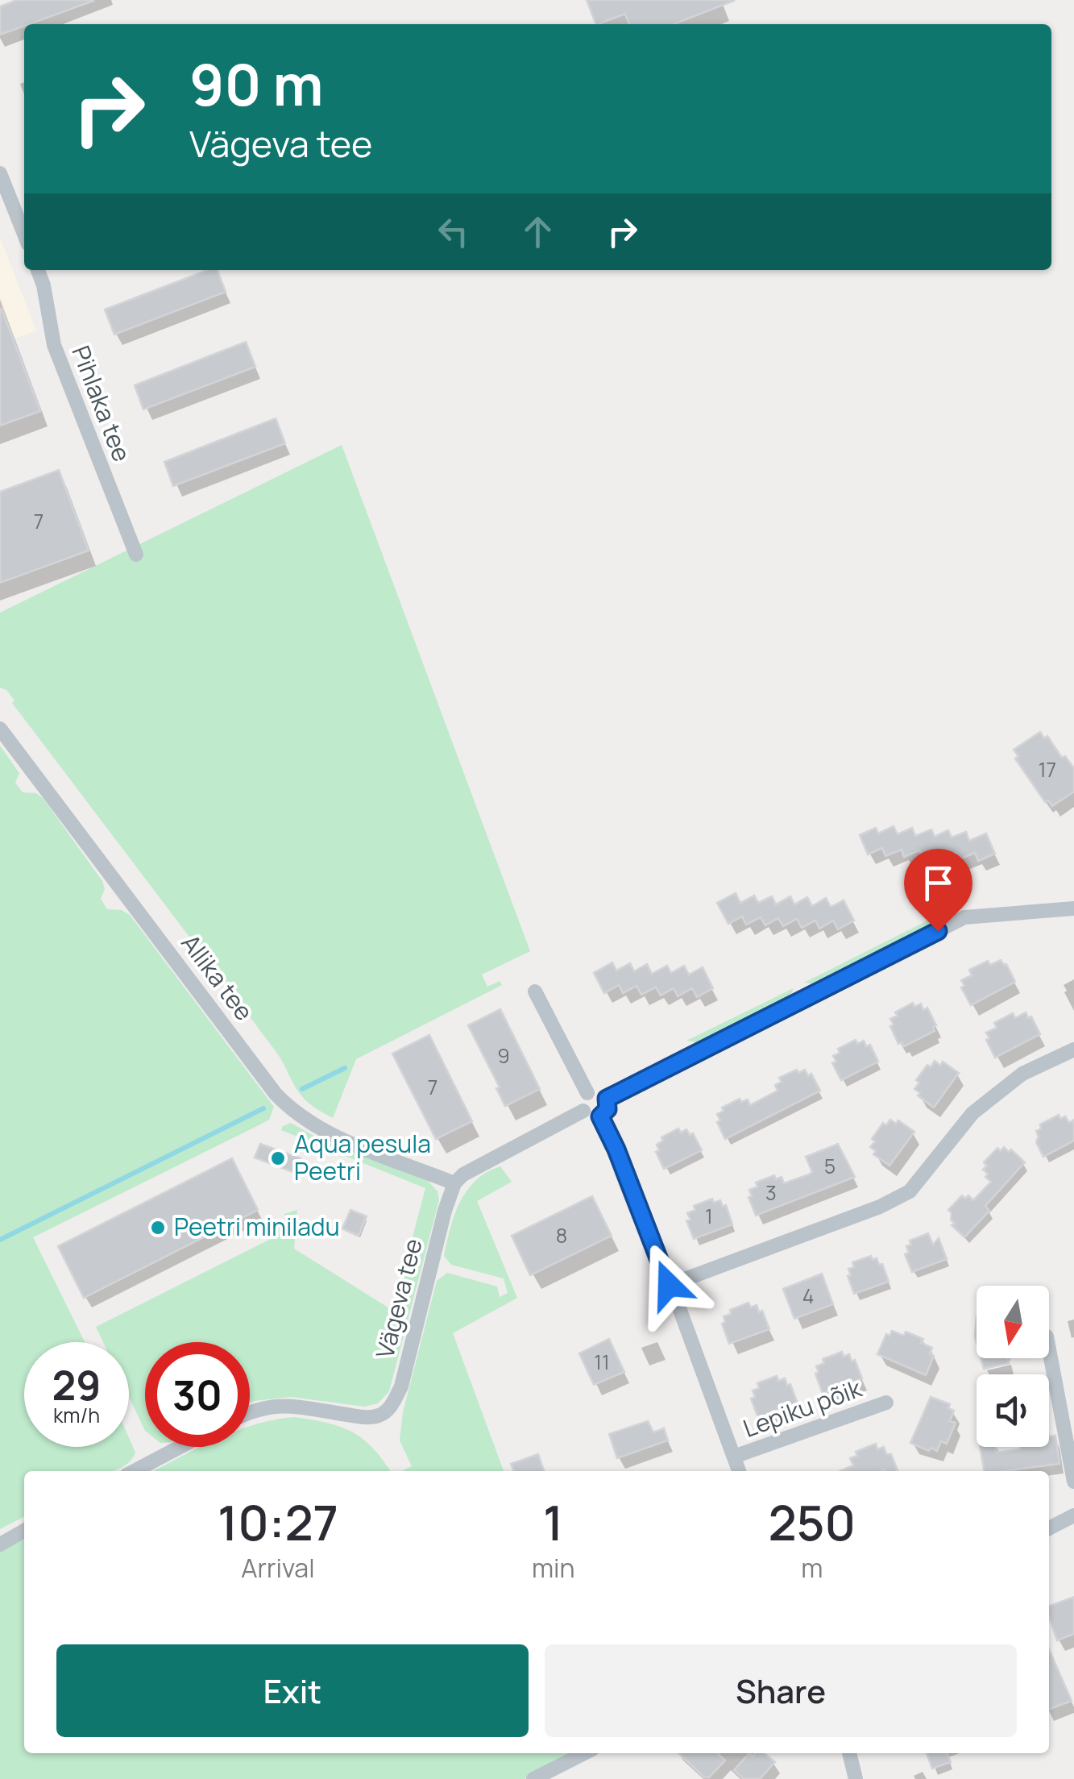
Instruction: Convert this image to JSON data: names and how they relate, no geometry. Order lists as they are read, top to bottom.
{
  "streets": {
    "street": [
      "Pihlaka tee",
      "Allika tee",
      "Vägeva tee",
      "Lepiku põik"
    ]
  },
  "crossings": [
    ["Allika tee", "Vägeva tee"]
  ],
  "places": ["Aqua pesula Peetri", "Peetri miniladu"],
  "house_numbers": [
    "7",
    "17",
    "9",
    "7",
    "5",
    "3",
    "1",
    "8",
    "4",
    "11"
  ],
  "north": "bottom",
  "page": {
    "turn": ["90 m", "Vägeva tee"],
    "speed": "29 km/h",
    "limit": "30",
    "eta": [
      "10:27",
      "Arrival",
      "1",
      "min",
      "250",
      "m"
    ],
    "buttons": ["Exit", "Share"]
  }
}
